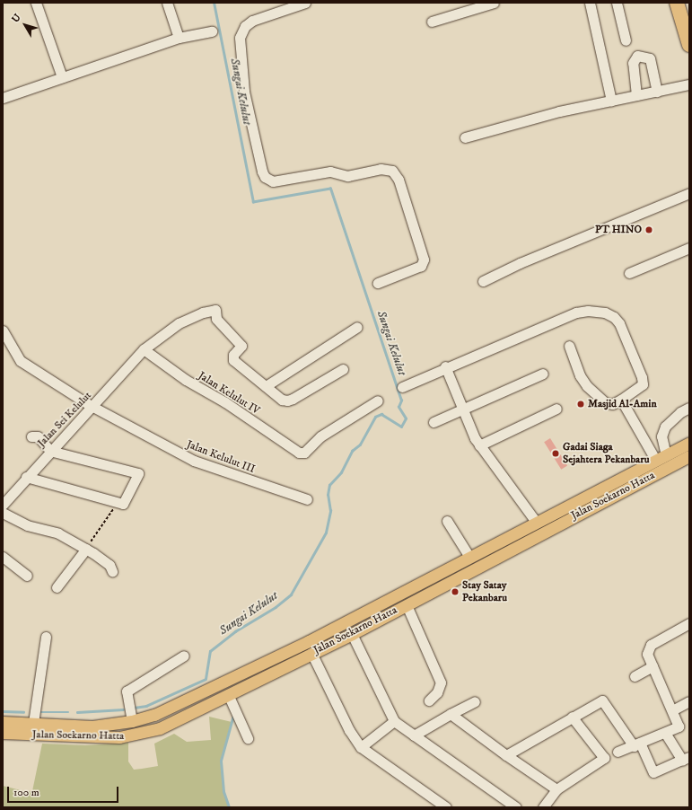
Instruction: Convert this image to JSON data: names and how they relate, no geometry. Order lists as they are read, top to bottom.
{
  "streets": {
    "main road": ["Jalan Soekarno Hatta"],
    "street": ["Jalan Kelulut IV", "Jalan Sei Kelulut", "Jalan Kelulut III"]
  },
  "crossings": [
    ["Jalan Kelulut IV", "Jalan Sei Kelulut"],
    ["Jalan Sei Kelulut", "Jalan Kelulut III"]
  ],
  "water": ["Sungai Kelulut"],
  "places": [
    "PT HINO",
    "Masjid Al-Amin",
    "Gadai Siaga Sejahtera Pekanbaru",
    "Stay Satay Pekanbaru"
  ],
  "scale_bar": "100 m",
  "north": "top left"
}
